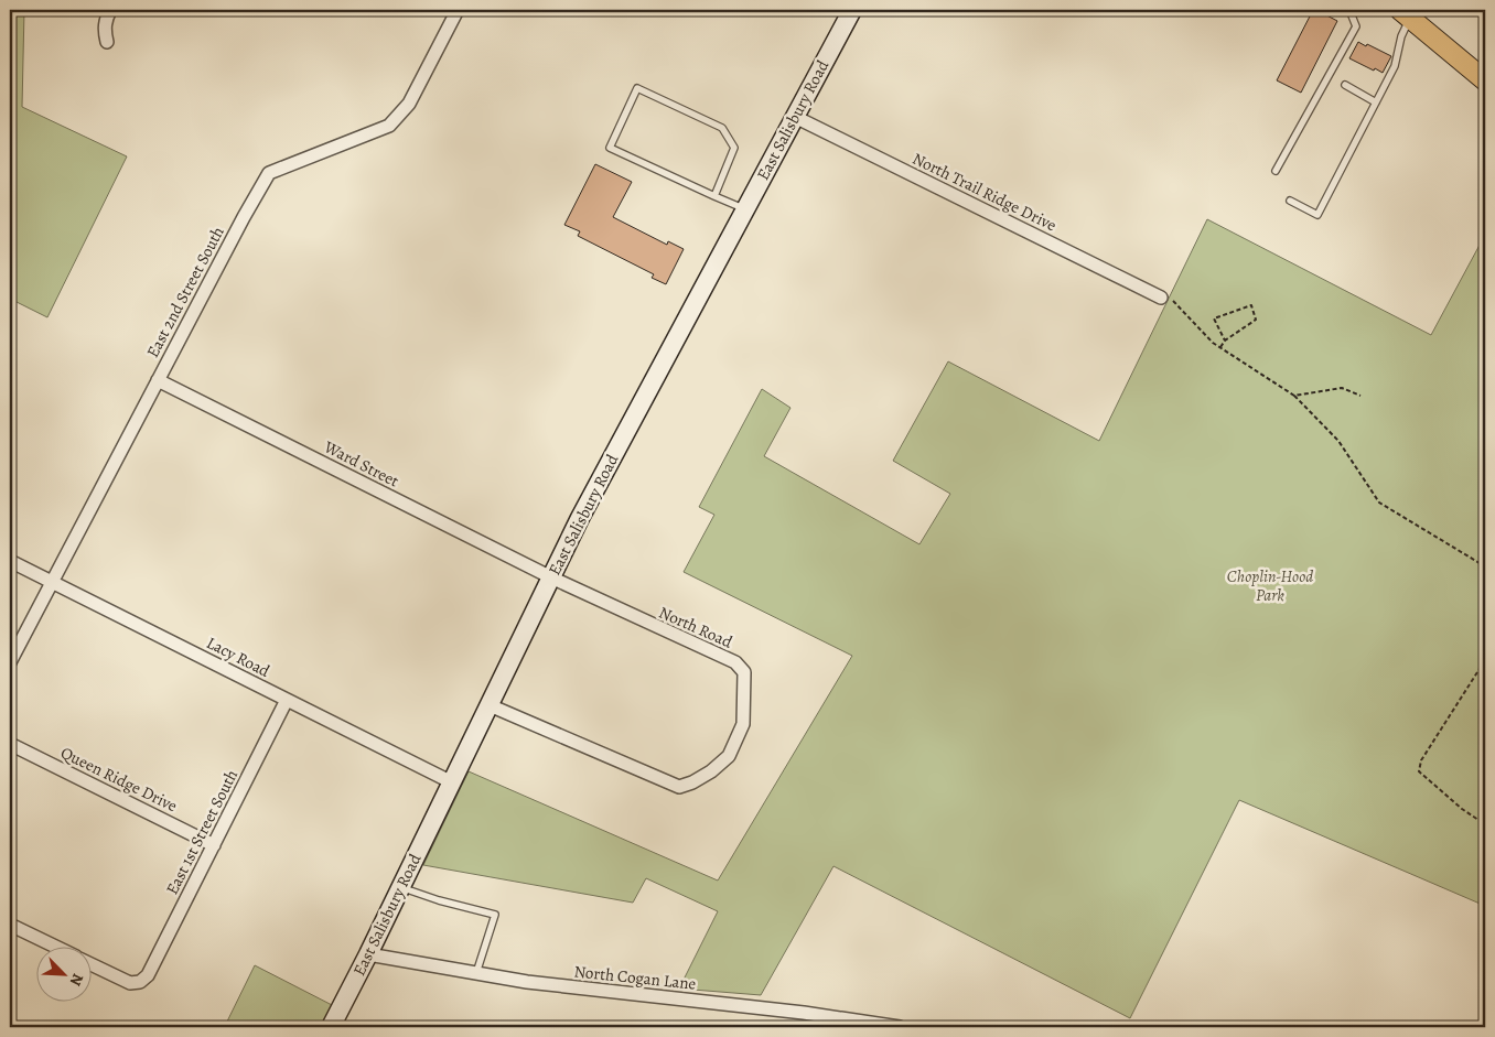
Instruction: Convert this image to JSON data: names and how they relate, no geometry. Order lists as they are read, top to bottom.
{
  "streets": {
    "main road": ["East Salisbury Road"],
    "street": [
      "North Trail Ridge Drive",
      "East 2nd Street South",
      "Ward Street",
      "North Road",
      "Lacy Road",
      "Queen Ridge Drive",
      "East 1st Street South",
      "North Cogan Lane"
    ]
  },
  "crossings": [
    ["East Salisbury Road", "North Trail Ridge Drive"],
    ["East Salisbury Road", "Ward Street"],
    ["East Salisbury Road", "North Road"],
    ["East Salisbury Road", "Lacy Road"],
    ["East Salisbury Road", "North Cogan Lane"],
    ["East 2nd Street South", "Ward Street"],
    ["East 2nd Street South", "Lacy Road"],
    ["Ward Street", "North Road"],
    ["Lacy Road", "East 1st Street South"],
    ["Queen Ridge Drive", "East 1st Street South"]
  ],
  "parks": ["Choplin-Hood Park"],
  "north": "bottom right"
}
